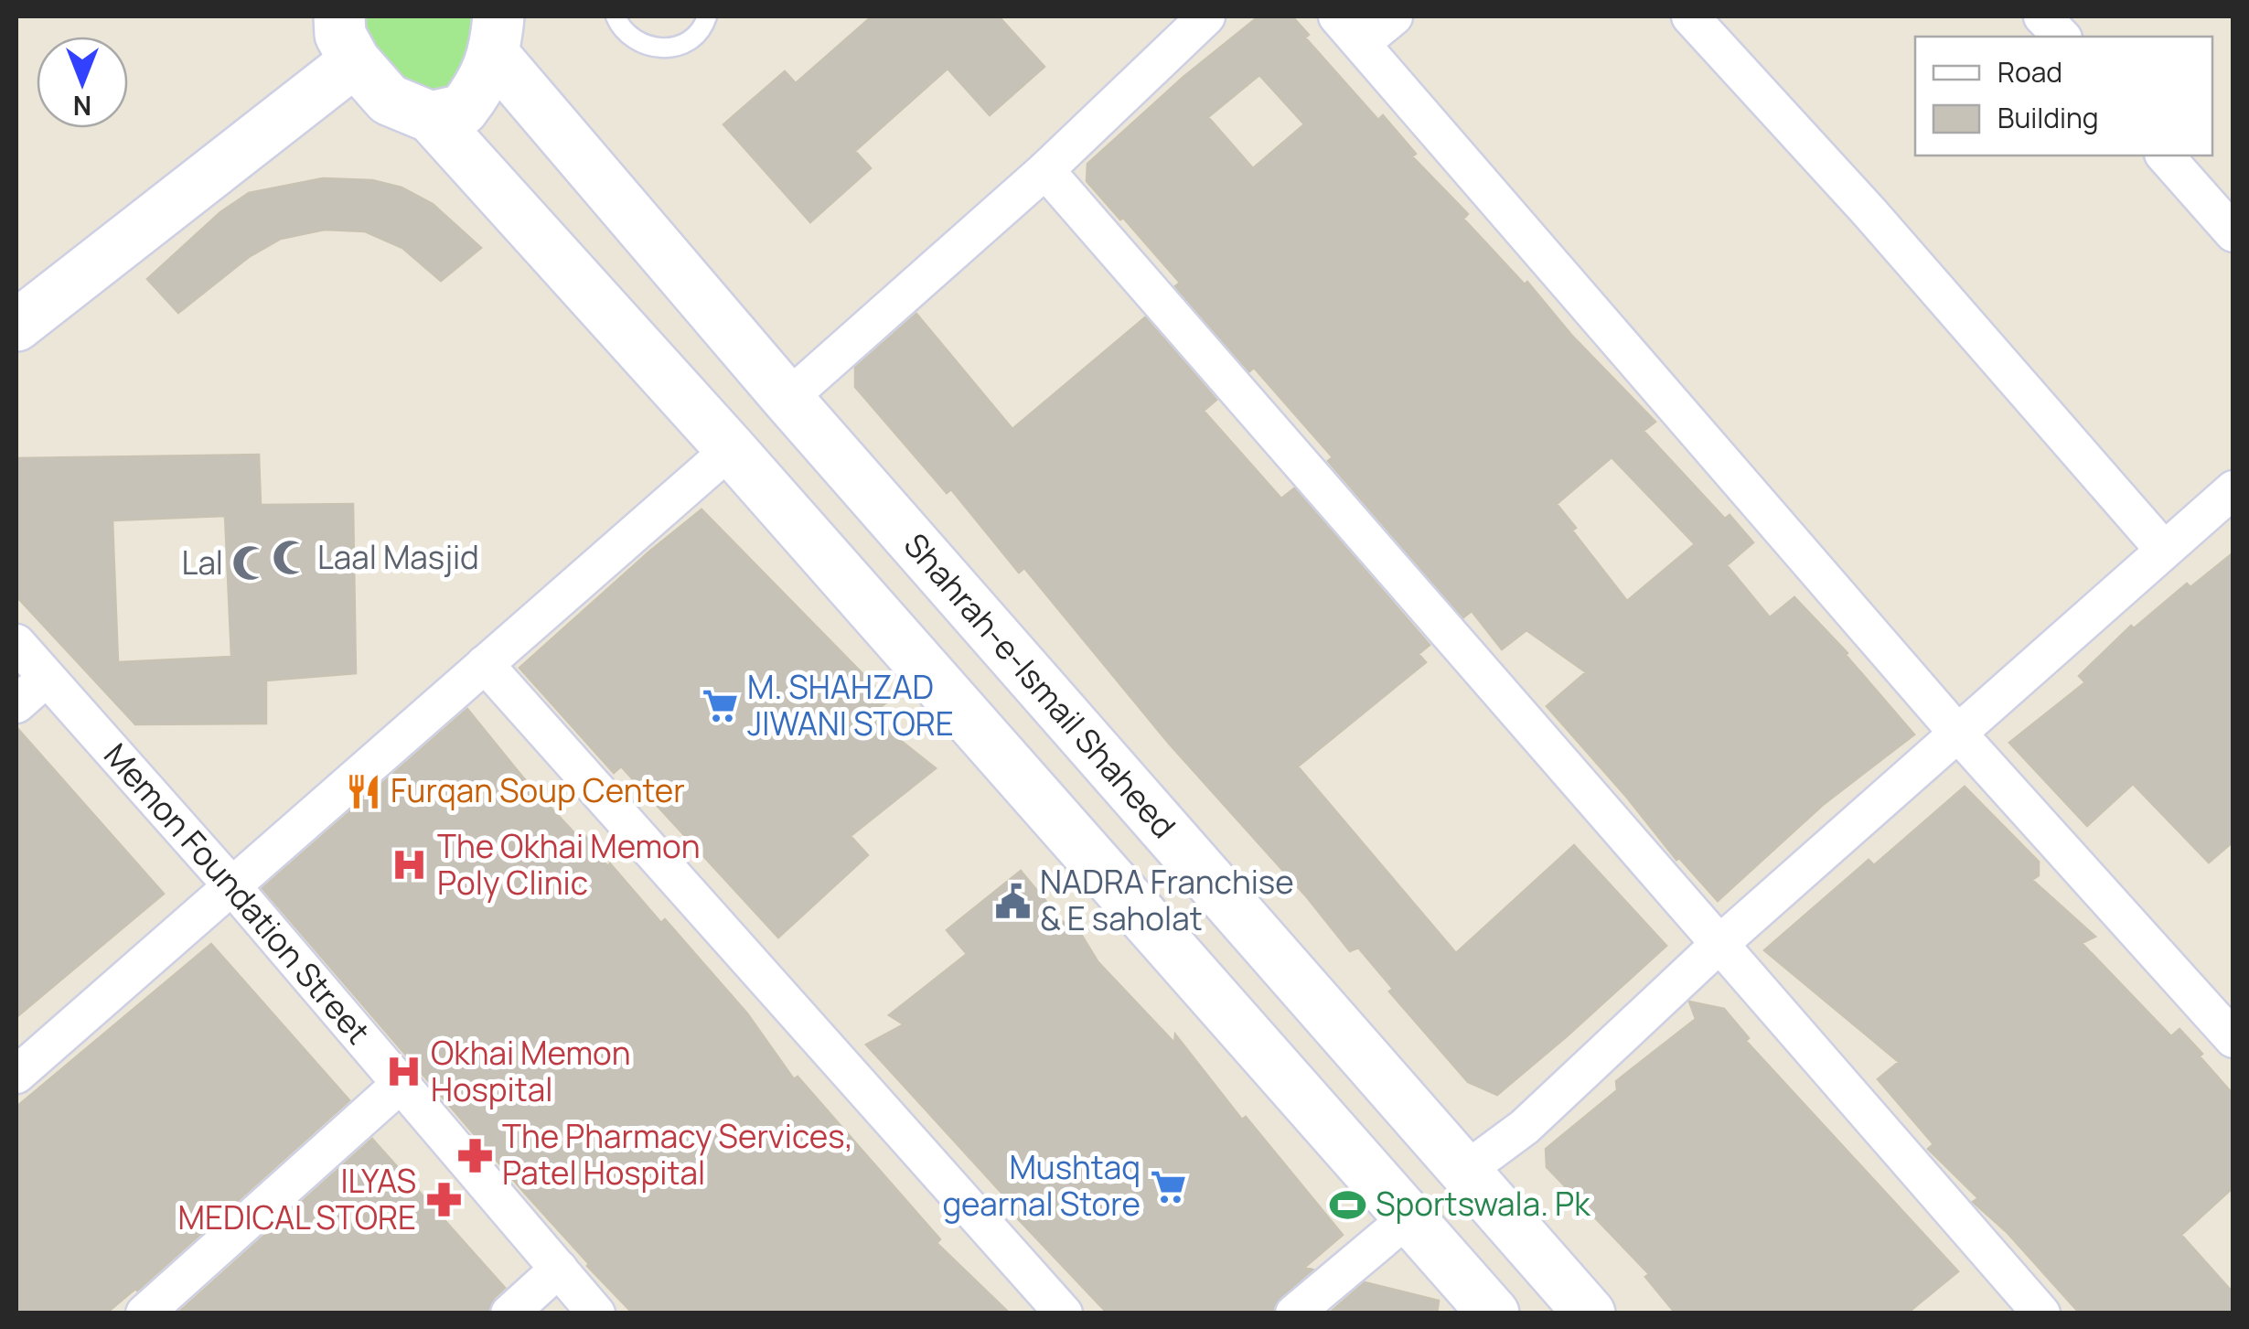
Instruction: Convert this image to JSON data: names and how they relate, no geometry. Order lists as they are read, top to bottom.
{
  "streets": {
    "main road": ["Shahrah-e-Ismail Shaheed"],
    "street": ["Memon Foundation Street"]
  },
  "places": {
    "mosque": ["Laal Masjid", "Lal"],
    "supermarket": ["M. SHAHZAD JIWANI STORE", "Mushtaq gearnal Store"],
    "restaurant": ["Furqan Soup Center"],
    "hospital": ["The Okhai Memon Poly Clinic", "Okhai Memon Hospital"],
    "public building": ["NADRA Franchise & E saholat"],
    "pharmacy": ["The Pharmacy Services, Patel Hospital", "ILYAS MEDICAL STORE"],
    "sports": ["Sportswala. Pk"]
  },
  "legend": ["Road", "Building"],
  "north": "bottom"
}
